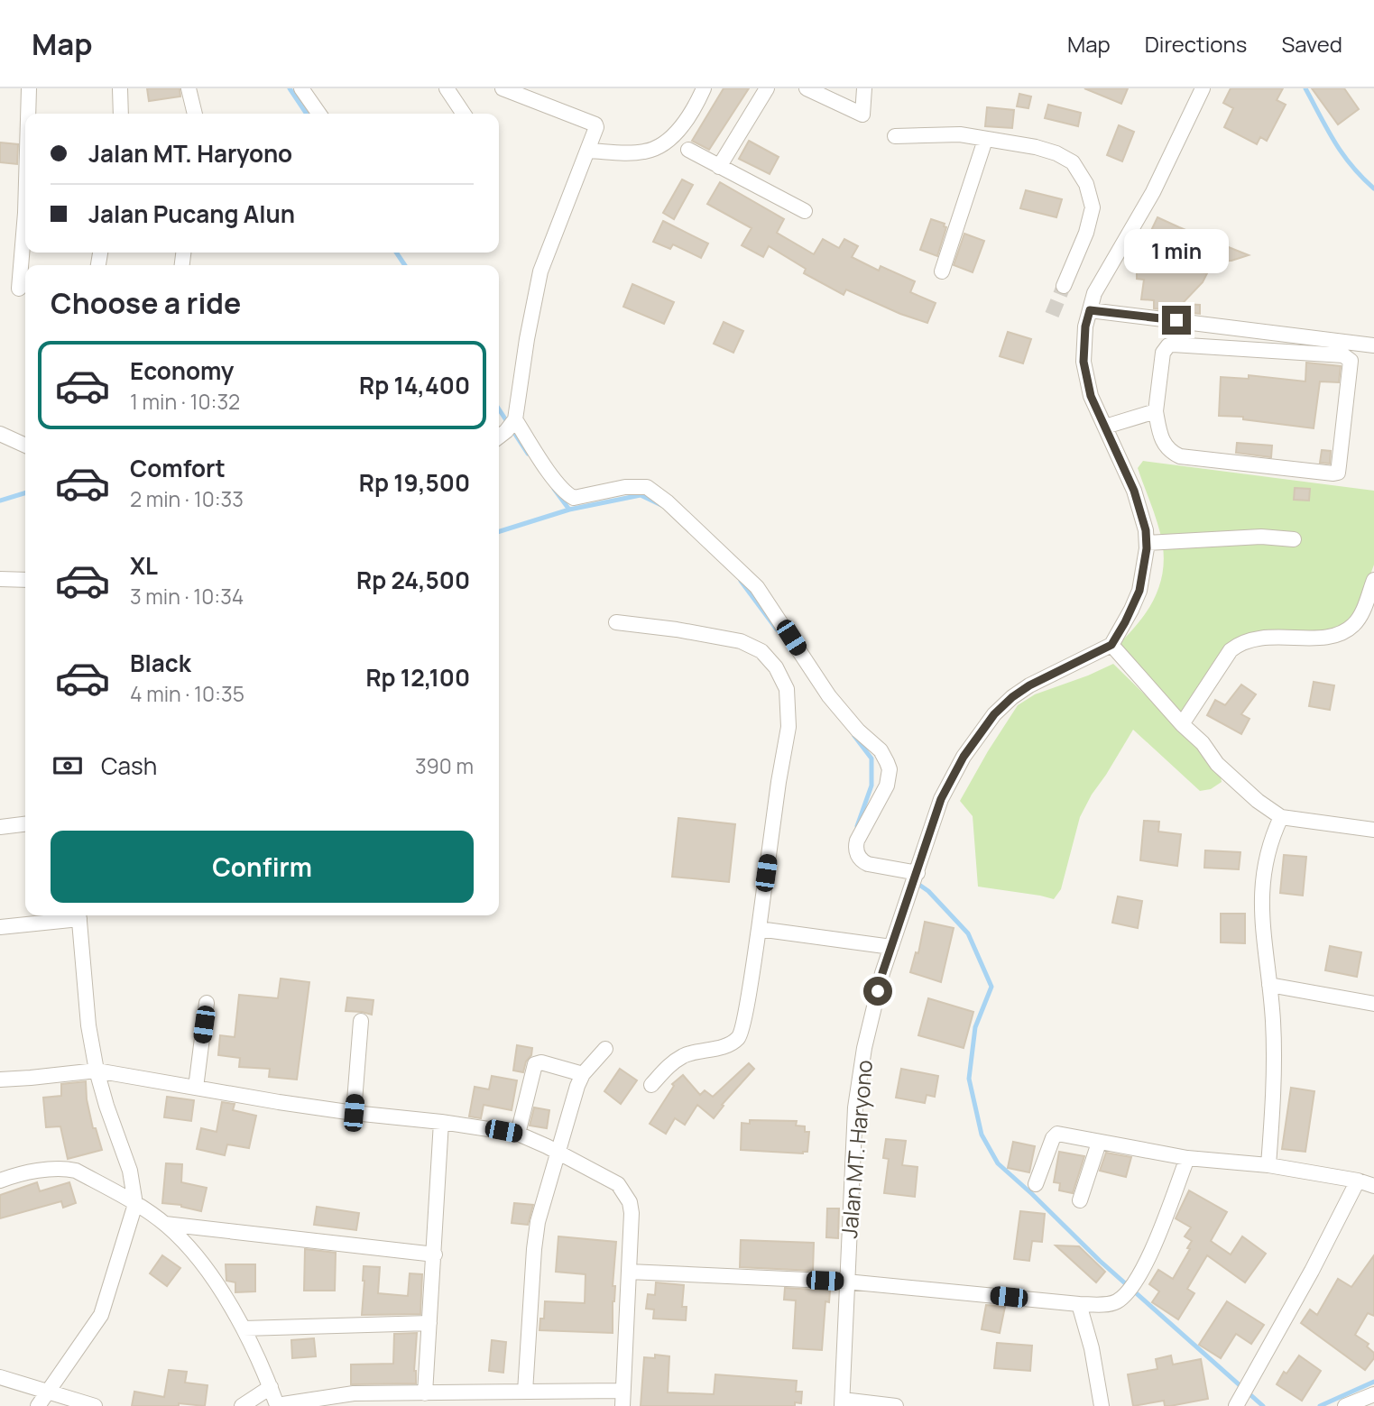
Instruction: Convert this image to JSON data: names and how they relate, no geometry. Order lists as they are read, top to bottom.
{
  "streets": {
    "street": ["Jalan MT. Haryono"]
  },
  "page": {
    "header": "Map",
    "nav": ["Map", "Directions", "Saved"],
    "banner": ["Jalan MT. Haryono", "Jalan Pucang Alun"],
    "bubble": "1 min",
    "heading": "Choose a ride",
    "list": [
      {
        "name": "Economy",
        "note": "1 min · 10:32",
        "value": "Rp 14,400"
      },
      {
        "name": "Comfort",
        "note": "2 min · 10:33",
        "value": "Rp 19,500"
      },
      {
        "name": "XL",
        "note": "3 min · 10:34",
        "value": "Rp 24,500"
      },
      {
        "name": "Black",
        "note": "4 min · 10:35",
        "value": "Rp 12,100"
      }
    ],
    "pay": ["Cash", "390 m"],
    "buttons": "Confirm"
  }
}
